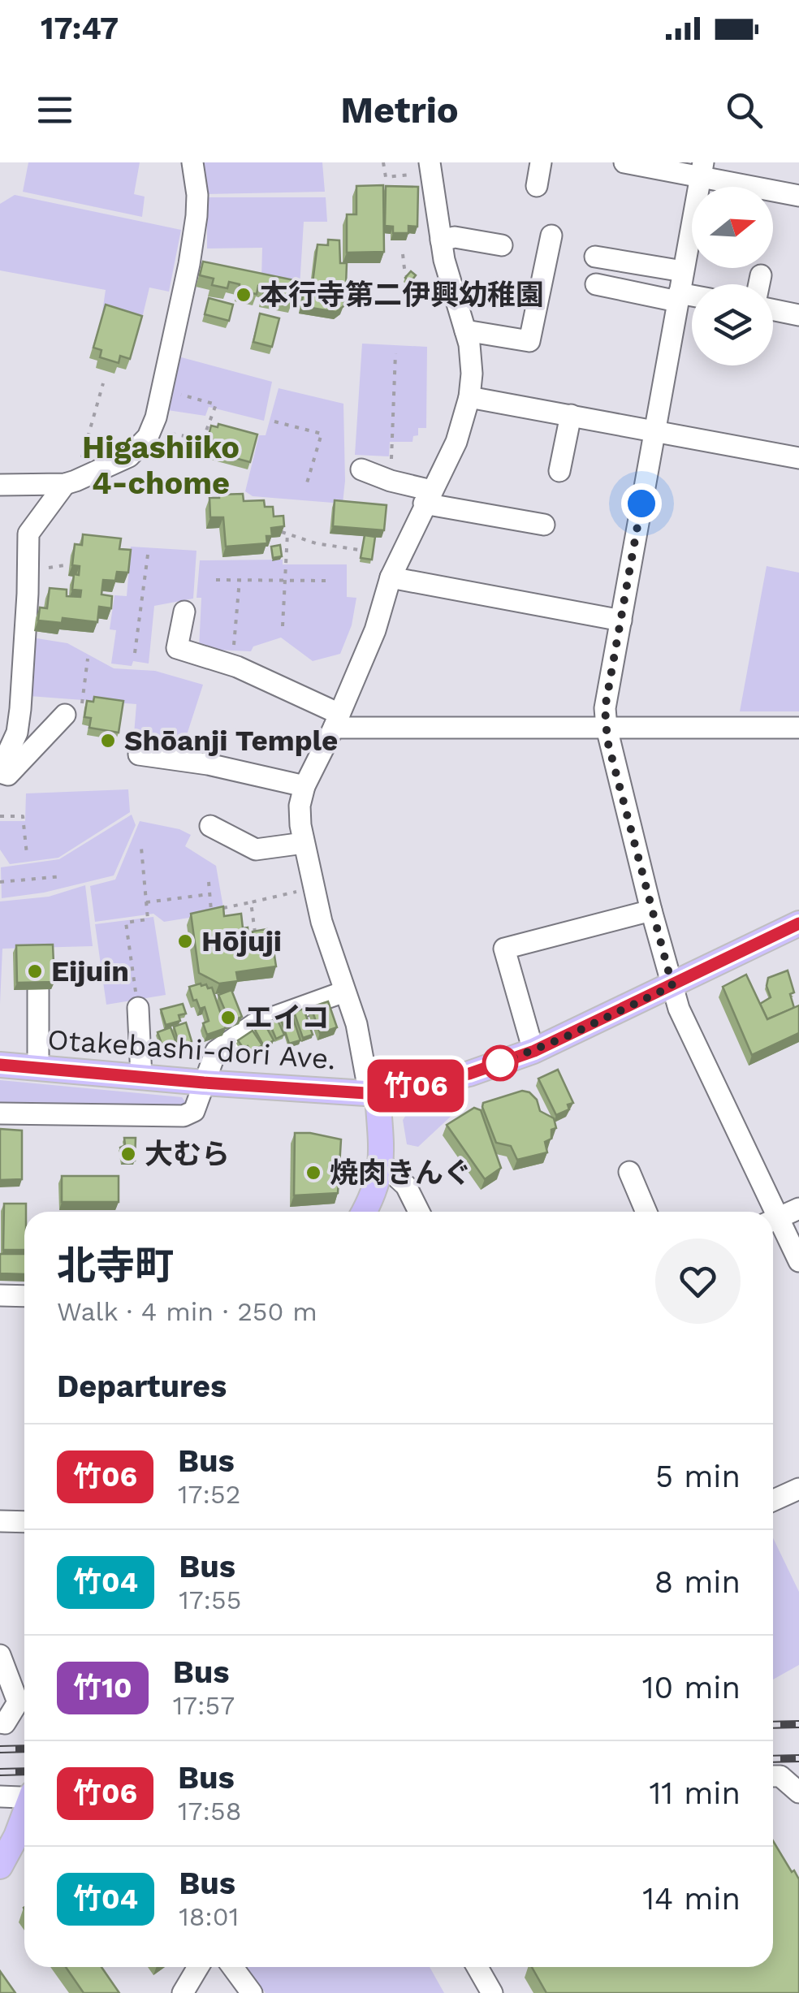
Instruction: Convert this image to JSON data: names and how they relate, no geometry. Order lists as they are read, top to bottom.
{
  "streets": {
    "main road": ["Otakebashi-dori Ave."]
  },
  "districts": ["Higashiiko 4-chome"],
  "places": [
    "本行寺第二伊興幼稚園",
    "Shōanji Temple",
    "Hōjuji",
    "Eijuin",
    "エイコ",
    "大むら",
    "焼肉きんぐ"
  ],
  "lines": ["bus line 竹06"],
  "north": "right",
  "page": {
    "status": "17:47",
    "header": "Metrio",
    "on_map": "竹06",
    "heading": [
      ["北寺町", "Walk · 4 min · 250 m"],
      "Departures"
    ],
    "list": [
      {
        "mark": "竹06",
        "name": "Bus",
        "note": "17:52",
        "value": "5 min"
      },
      {
        "mark": "竹04",
        "name": "Bus",
        "note": "17:55",
        "value": "8 min"
      },
      {
        "mark": "竹10",
        "name": "Bus",
        "note": "17:57",
        "value": "10 min"
      },
      {
        "mark": "竹06",
        "name": "Bus",
        "note": "17:58",
        "value": "11 min"
      },
      {
        "mark": "竹04",
        "name": "Bus",
        "note": "18:01",
        "value": "14 min"
      }
    ]
  }
}
